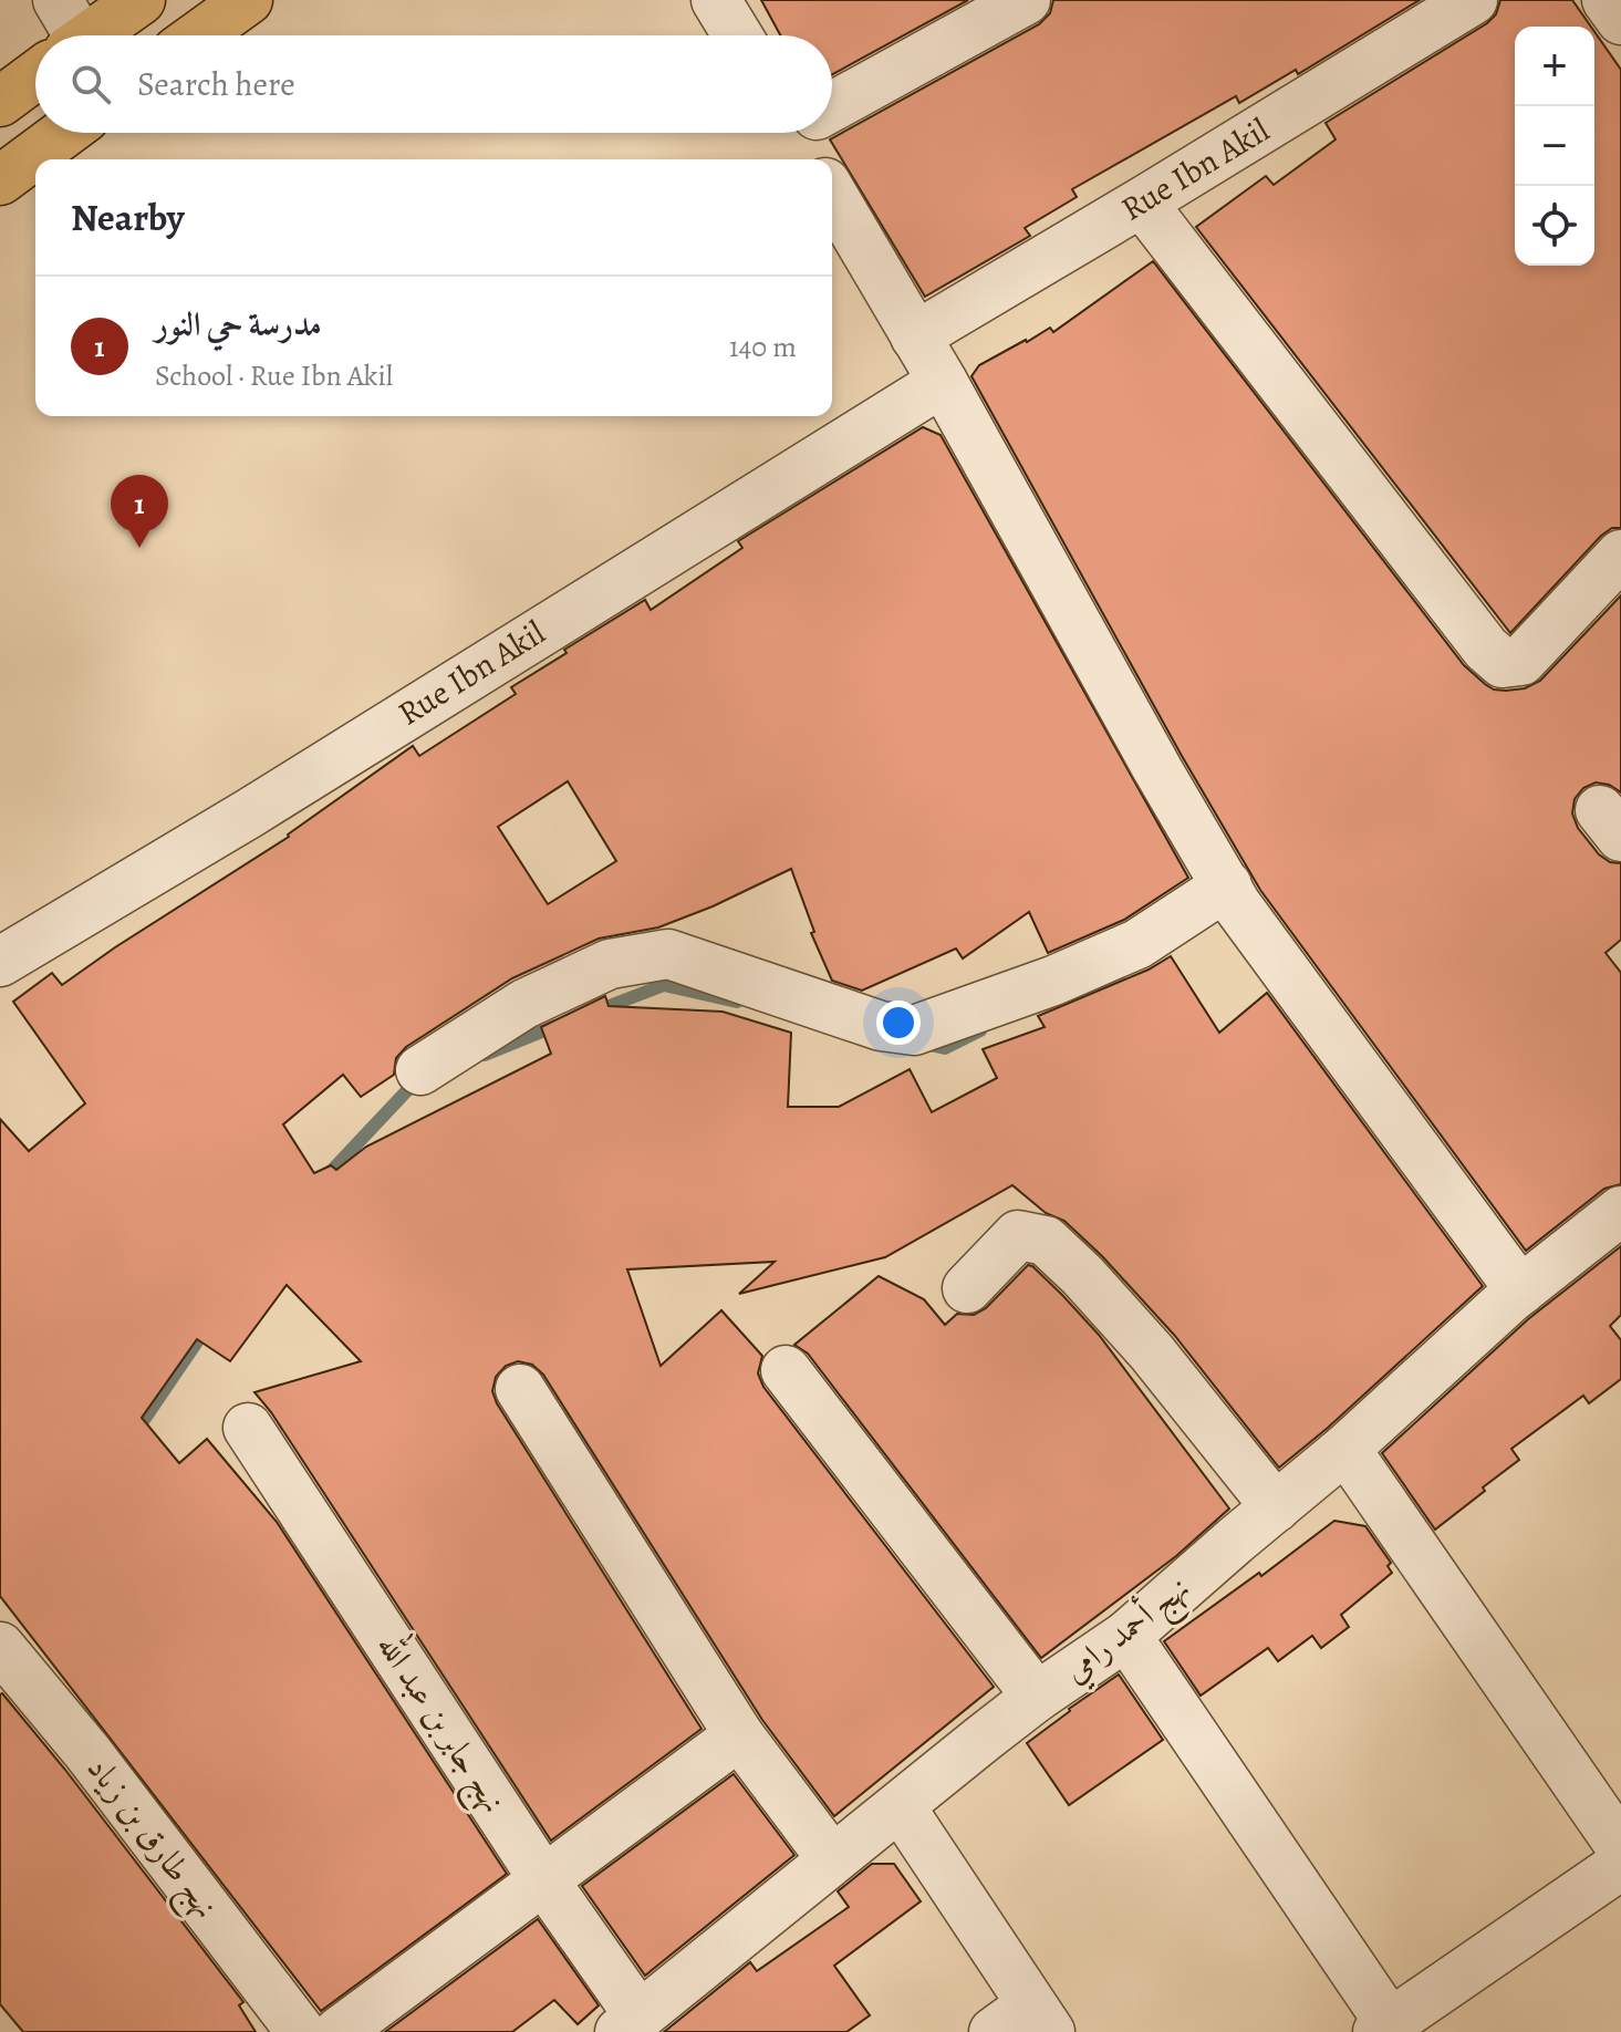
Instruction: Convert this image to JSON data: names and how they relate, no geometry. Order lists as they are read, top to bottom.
{
  "streets": {
    "street": [
      "Rue Ibn Akil",
      "نهج أحمد رامي",
      "نهج جابر بن عبد الله",
      "نهج طارق بن زياد"
    ]
  },
  "crossings": [
    ["نهج أحمد رامي", "نهج جابر بن عبد الله"]
  ],
  "page": {
    "map_buttons": ["+", "−"],
    "search": "Search here",
    "heading": "Nearby",
    "list": [
      {
        "mark": "1",
        "name": "مدرسة حي النور",
        "note": "School · Rue Ibn Akil",
        "value": "140 m"
      }
    ],
    "pins": "1"
  }
}
